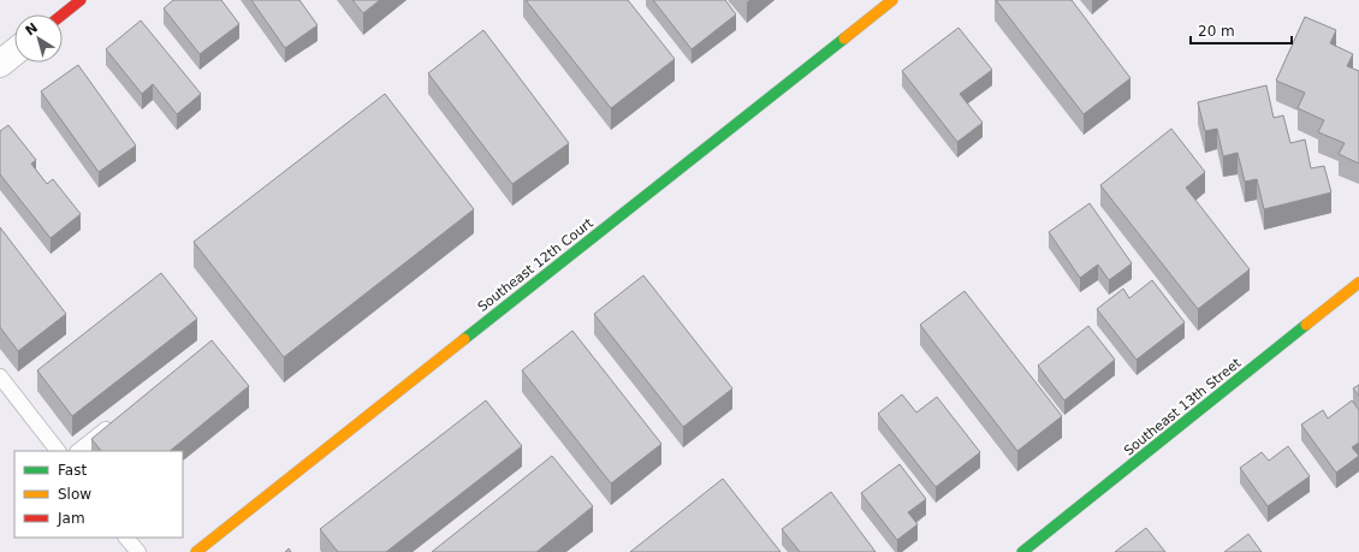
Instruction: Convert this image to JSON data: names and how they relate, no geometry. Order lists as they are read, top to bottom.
{
  "streets": {
    "street": ["Southeast 12th Court", "Southeast 13th Street"]
  },
  "legend": ["Fast", "Slow", "Jam"],
  "scale_bar": "20 m",
  "north": "top left"
}
